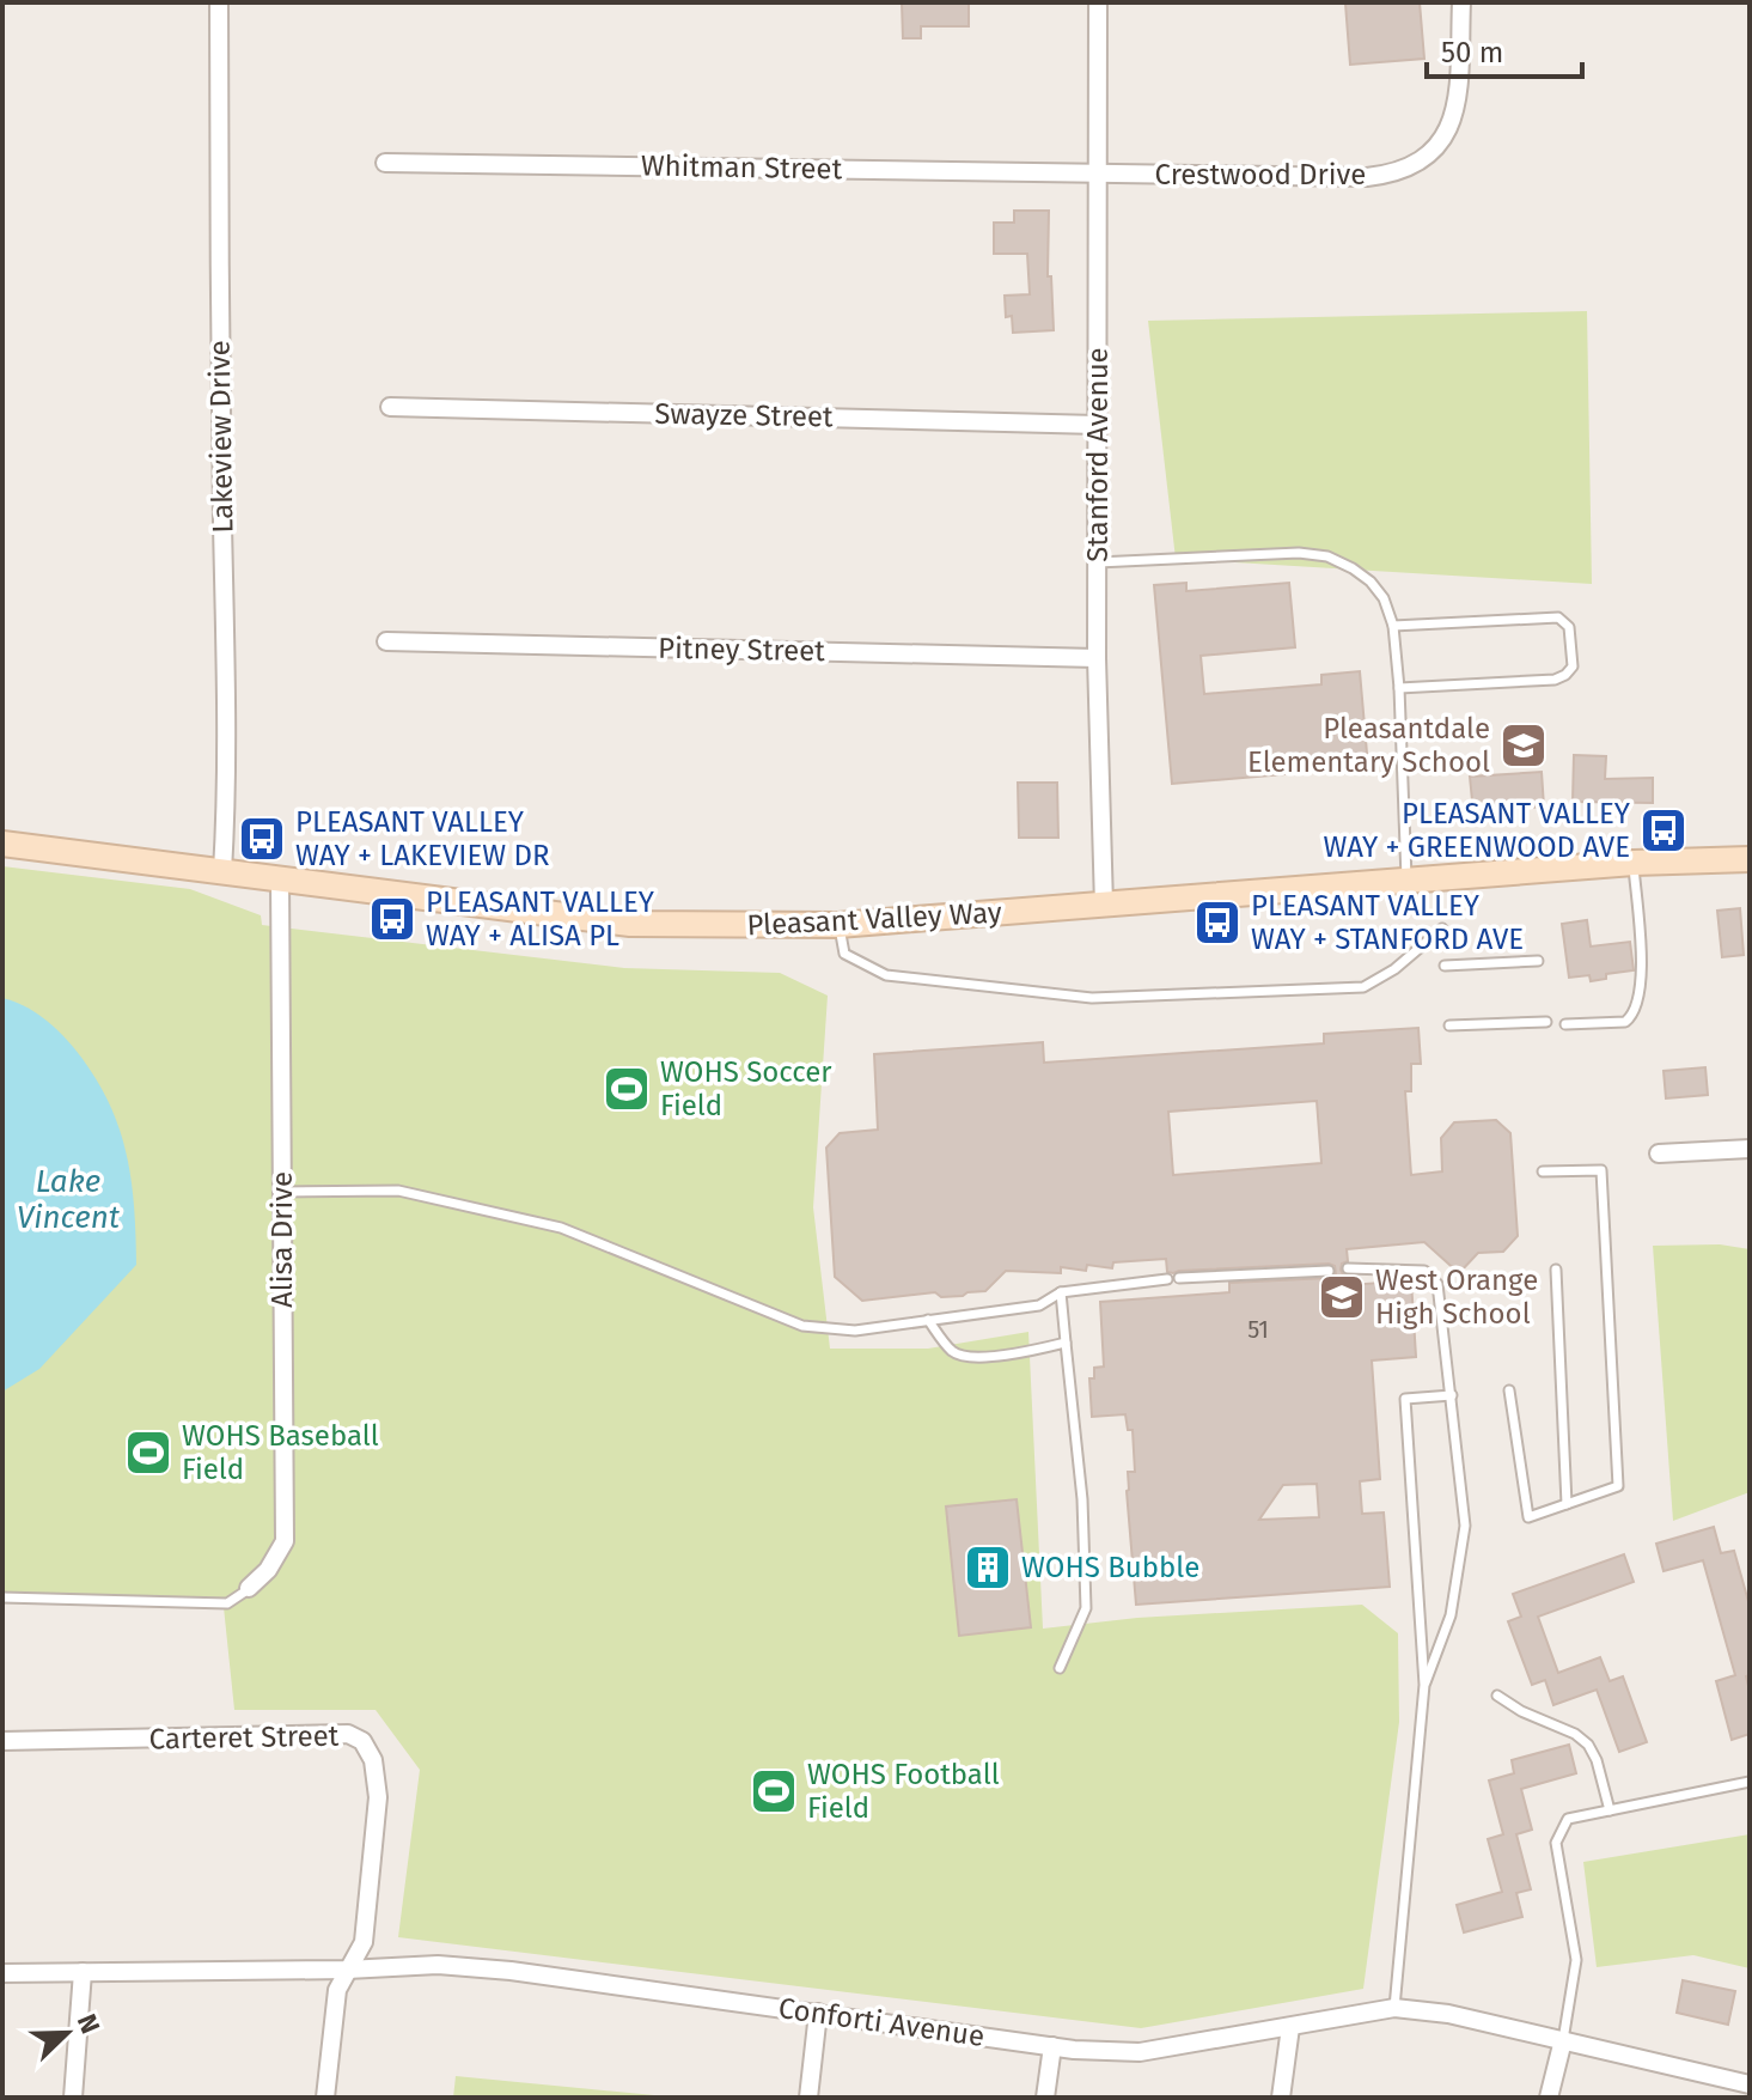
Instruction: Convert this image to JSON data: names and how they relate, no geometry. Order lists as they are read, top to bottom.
{
  "streets": {
    "main road": ["Pleasant Valley Way"],
    "street": [
      "Whitman Street",
      "Crestwood Drive",
      "Swayze Street",
      "Lakeview Drive",
      "Stanford Avenue",
      "Pitney Street",
      "Alisa Drive",
      "Carteret Street",
      "Conforti Avenue"
    ]
  },
  "crossings": [
    ["Whitman Street", "Crestwood Drive"],
    ["Whitman Street", "Stanford Avenue"],
    ["Crestwood Drive", "Stanford Avenue"],
    ["Swayze Street", "Stanford Avenue"],
    ["Lakeview Drive", "Pleasant Valley Way"],
    ["Stanford Avenue", "Pitney Street"],
    ["Stanford Avenue", "Pleasant Valley Way"],
    ["Pleasant Valley Way", "Alisa Drive"],
    ["Carteret Street", "Conforti Avenue"]
  ],
  "water": ["Lake Vincent"],
  "places": {
    "school or university": ["Pleasantdale Elementary School", "West Orange High School"],
    "bus stop": [
      "PLEASANT VALLEY WAY + GREENWOOD AVE",
      "PLEASANT VALLEY WAY + LAKEVIEW DR",
      "PLEASANT VALLEY WAY + ALISA PL",
      "PLEASANT VALLEY WAY + STANFORD AVE"
    ],
    "sports": ["WOHS Soccer Field", "WOHS Baseball Field", "WOHS Football Field"],
    "building": ["WOHS Bubble"]
  },
  "house_numbers": ["51"],
  "scale_bar": "50 m",
  "north": "top right"
}
